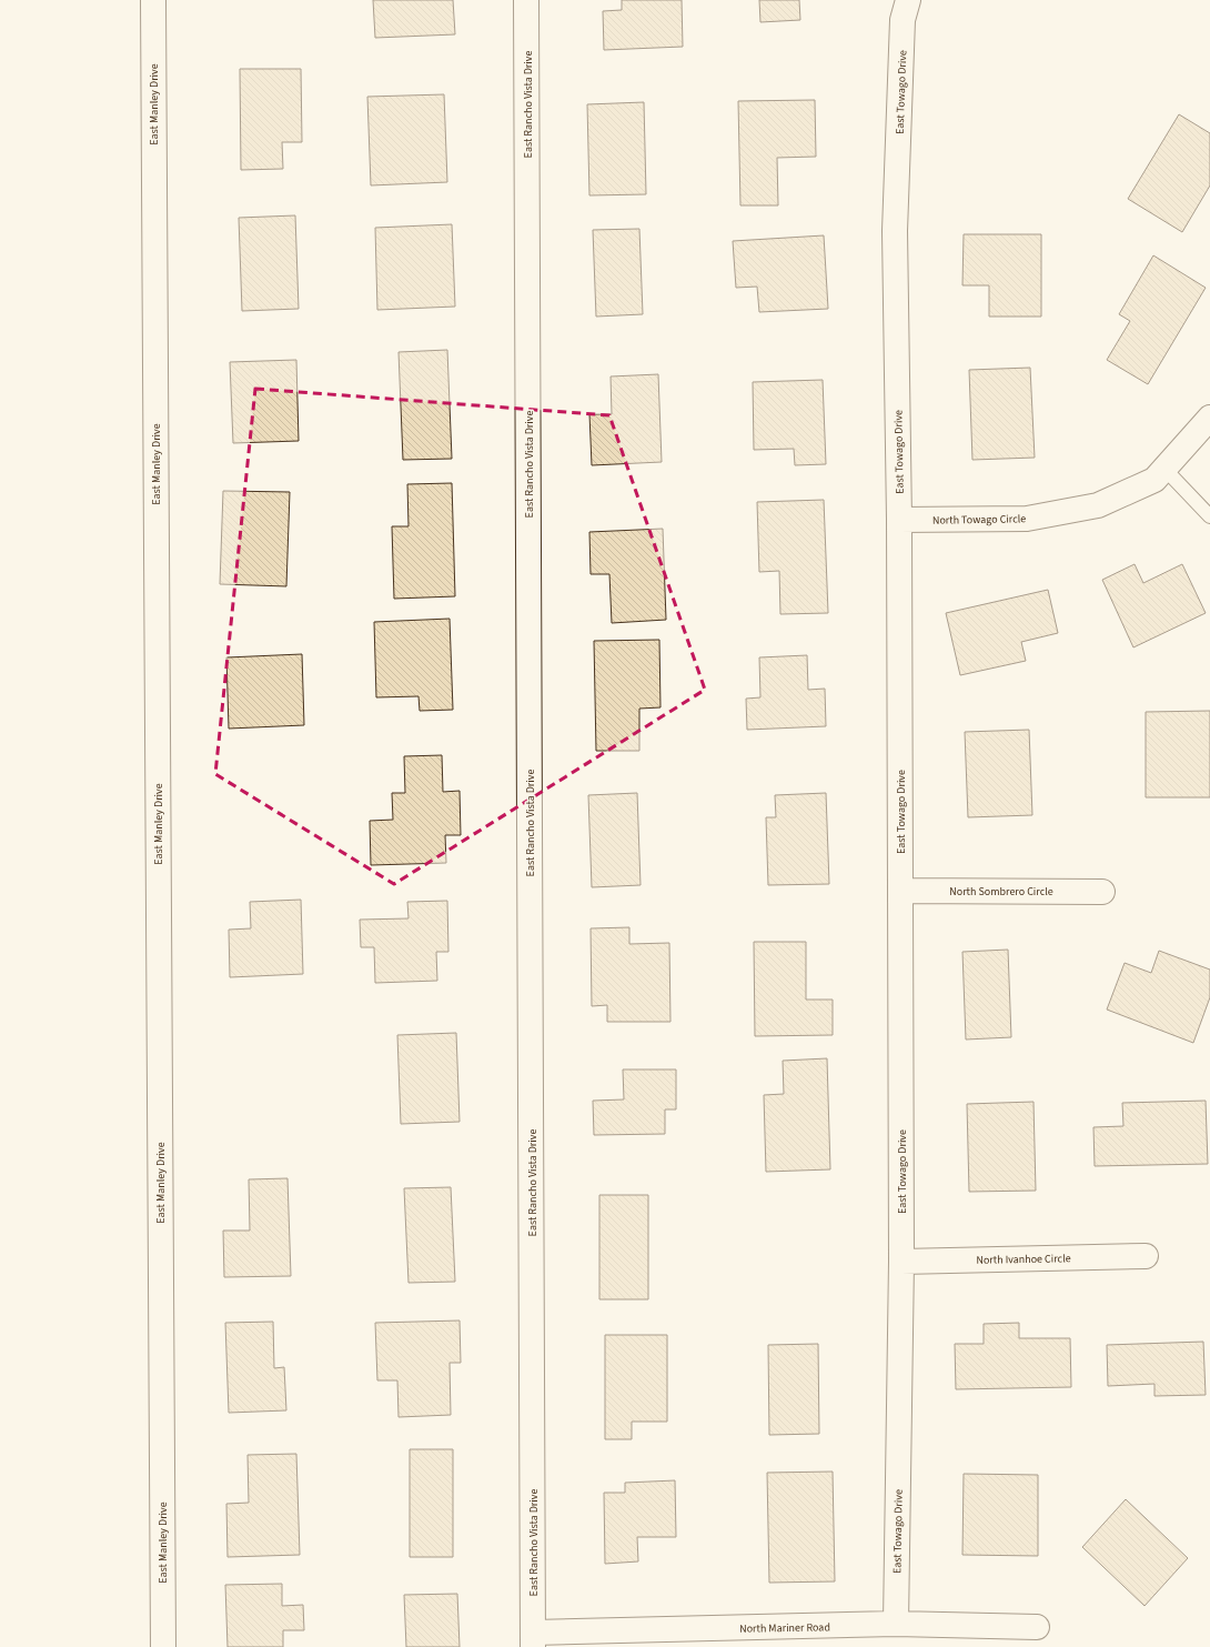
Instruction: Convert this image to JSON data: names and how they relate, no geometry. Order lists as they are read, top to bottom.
{
  "streets": {
    "street": [
      "East Towago Drive",
      "East Manley Drive",
      "East Rancho Vista Drive",
      "North Towago Circle",
      "North Sombrero Circle",
      "North Ivanhoe Circle",
      "North Mariner Road"
    ]
  },
  "crossings": [
    ["East Towago Drive", "North Towago Circle"],
    ["East Towago Drive", "North Sombrero Circle"],
    ["East Towago Drive", "North Ivanhoe Circle"],
    ["East Towago Drive", "North Mariner Road"],
    ["East Rancho Vista Drive", "North Mariner Road"]
  ]
}
